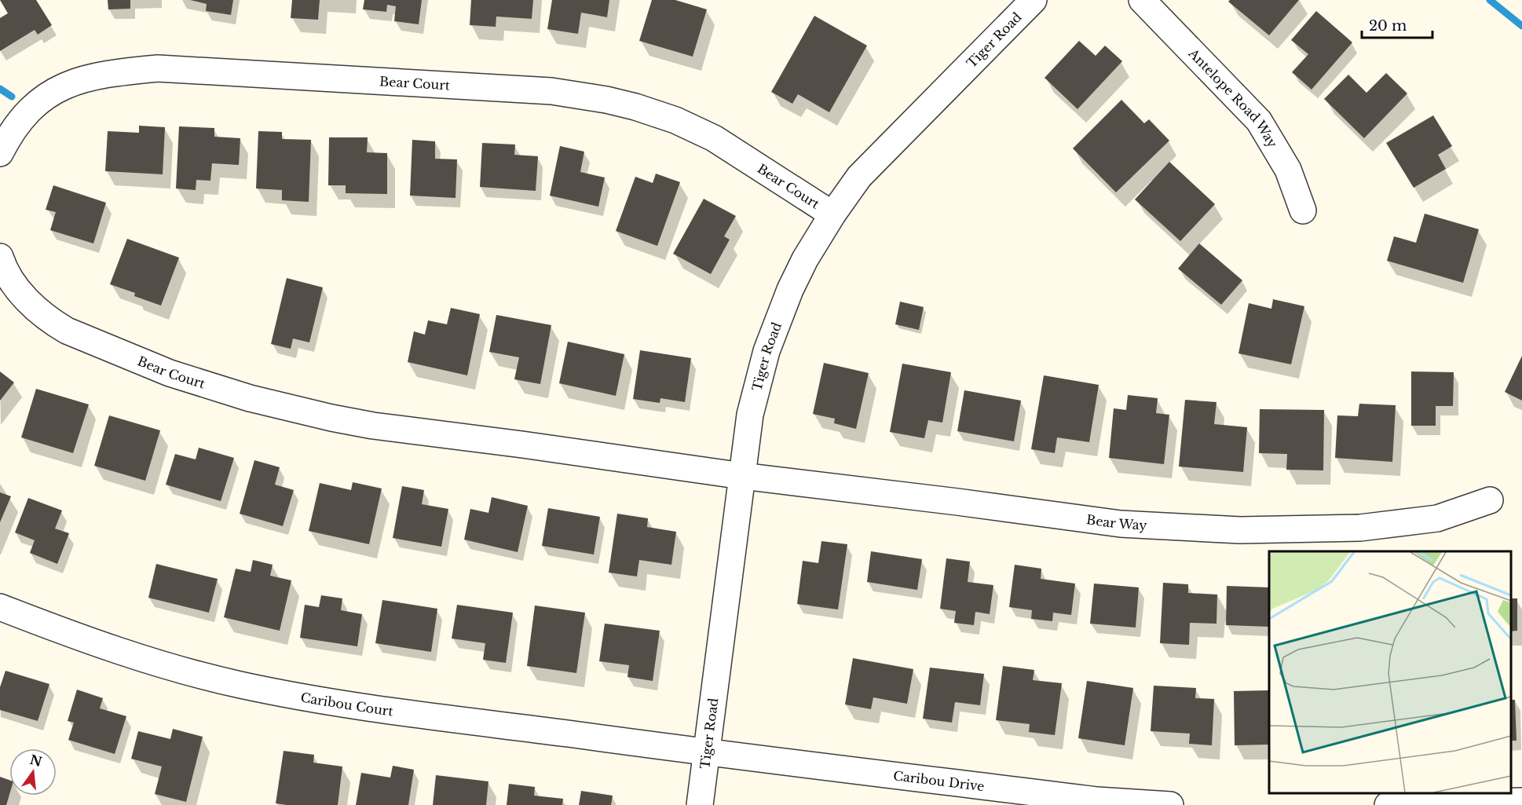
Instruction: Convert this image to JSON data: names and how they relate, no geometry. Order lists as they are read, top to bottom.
{
  "streets": {
    "street": [
      "Tiger Road",
      "Bear Court",
      "Antelope Road Way",
      "Bear Way",
      "Caribou Court",
      "Caribou Drive"
    ]
  },
  "crossings": [
    ["Tiger Road", "Bear Court"],
    ["Tiger Road", "Bear Way"],
    ["Tiger Road", "Caribou Court"],
    ["Tiger Road", "Caribou Drive"],
    ["Bear Court", "Bear Way"],
    ["Caribou Court", "Caribou Drive"]
  ],
  "scale_bar": "20 m",
  "north": "top"
}
